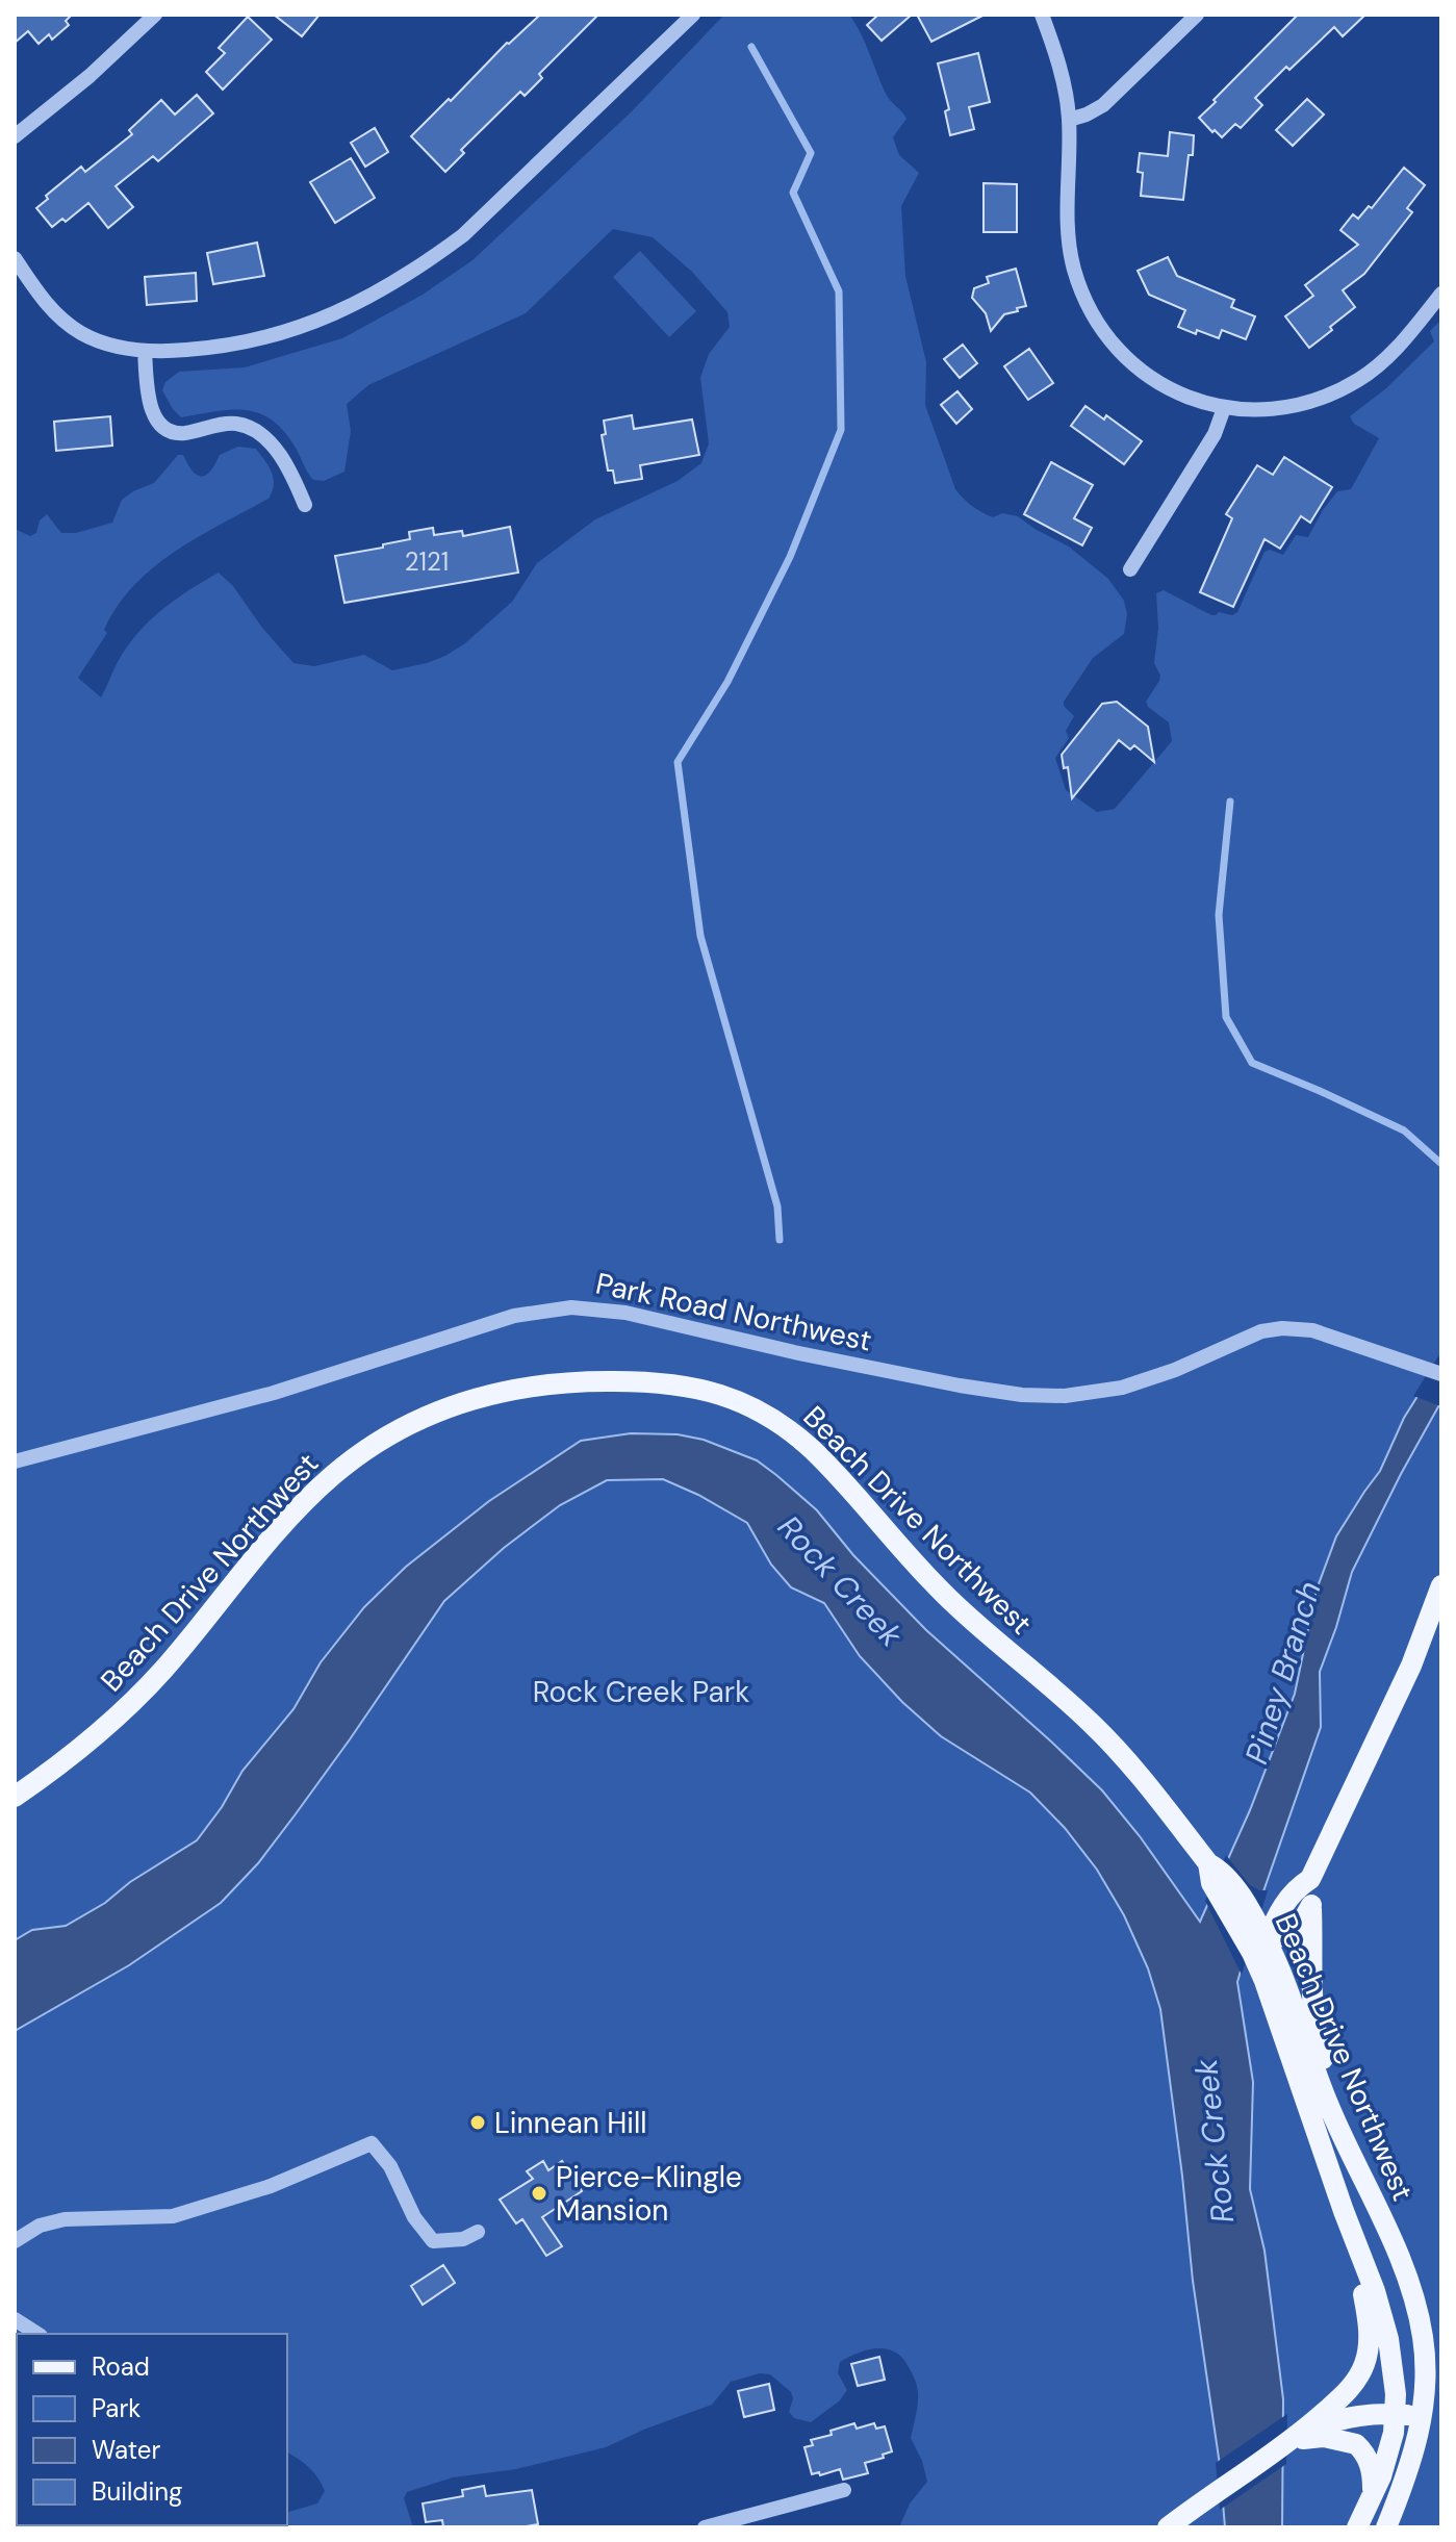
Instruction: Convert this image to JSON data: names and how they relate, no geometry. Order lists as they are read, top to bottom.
{
  "streets": {
    "main road": ["Beach Drive Northwest"],
    "street": ["Park Road Northwest"]
  },
  "water": ["Rock Creek", "Piney Branch"],
  "parks": ["Rock Creek Park"],
  "places": ["Linnean Hill", "Pierce-Klingle Mansion"],
  "house_numbers": ["2121"],
  "legend": [
    "Road",
    "Park",
    "Water",
    "Building"
  ]
}
